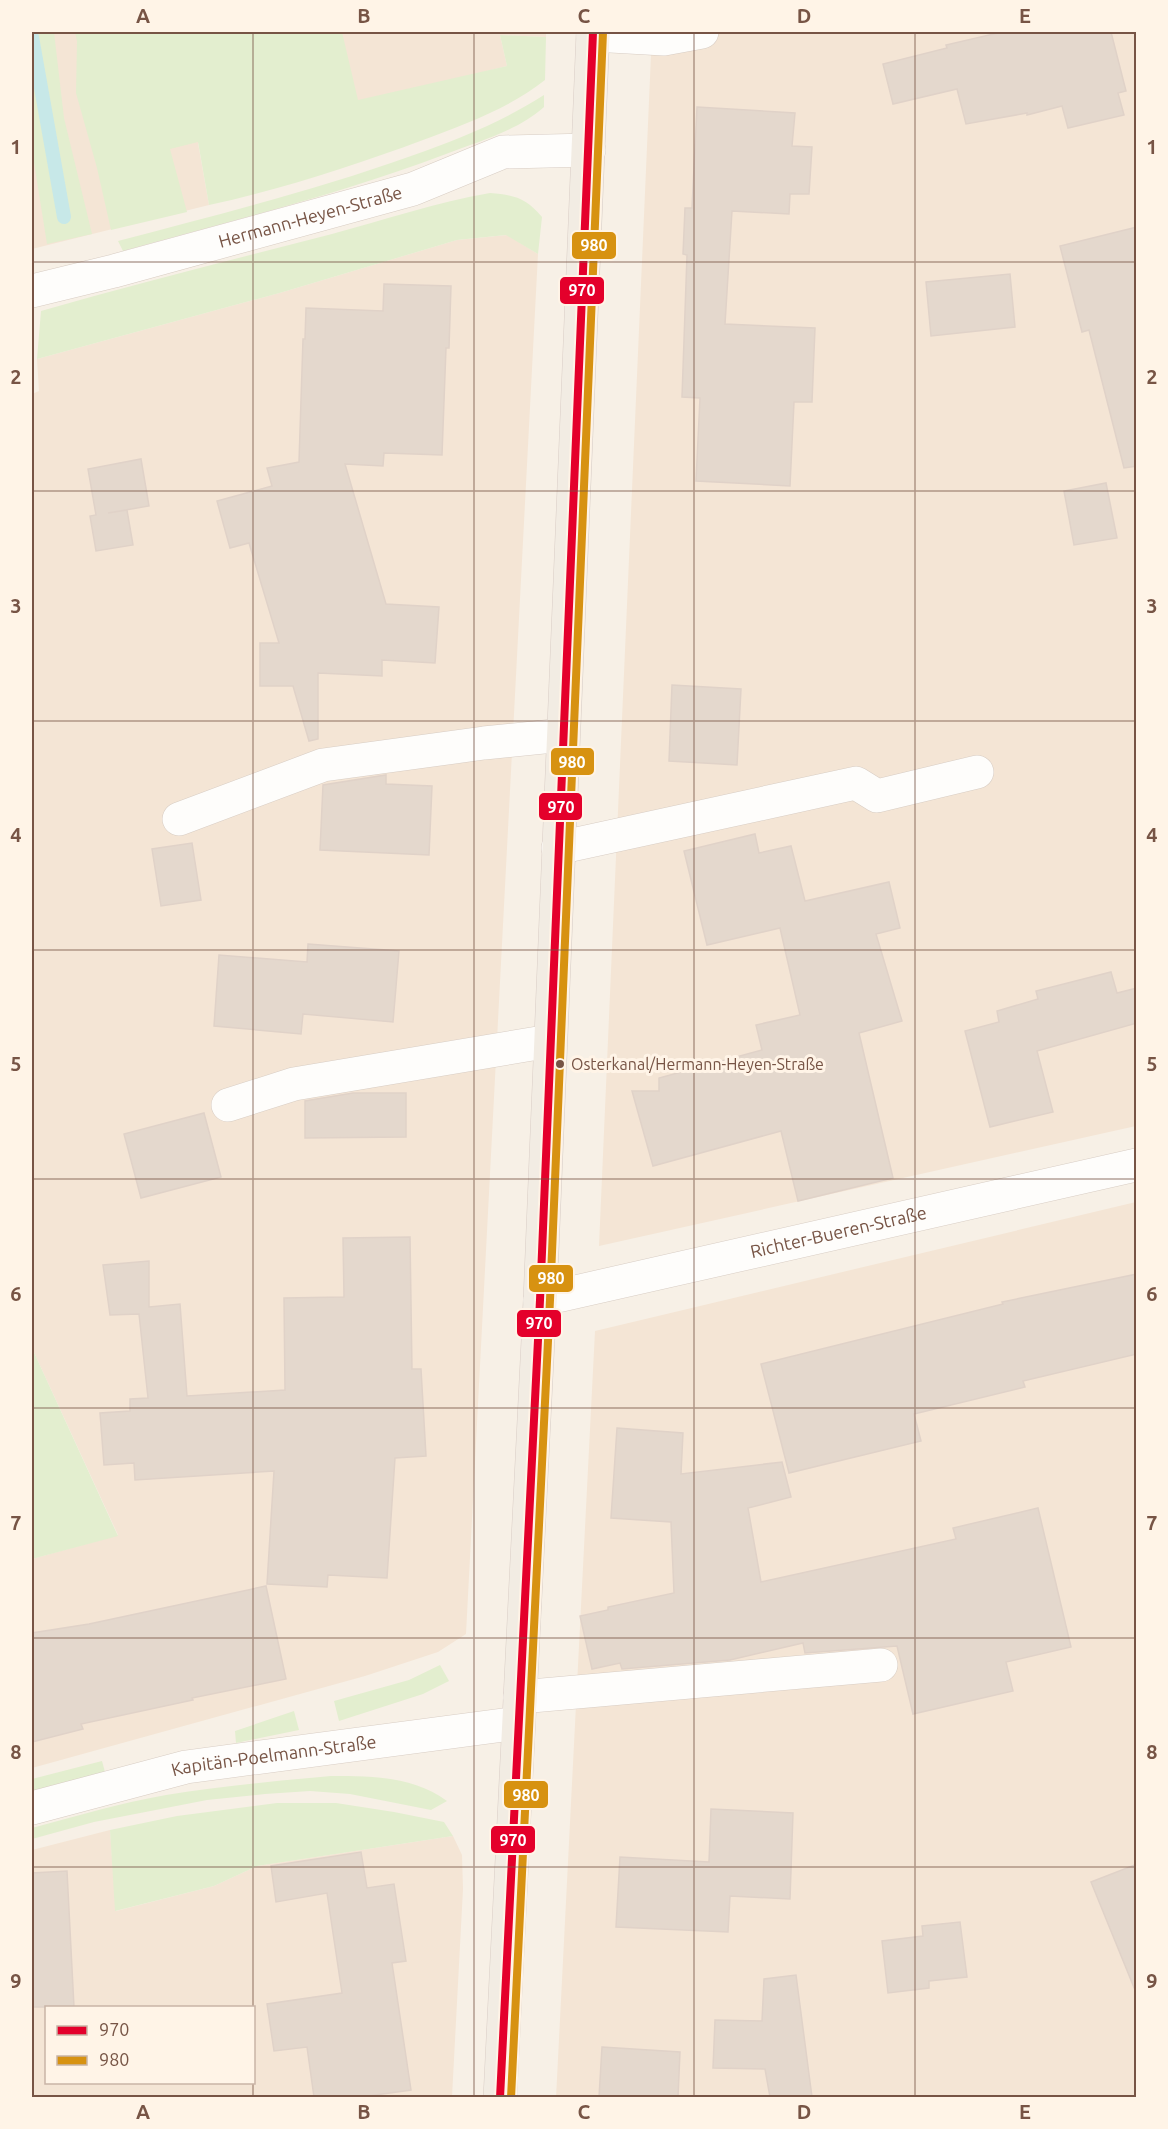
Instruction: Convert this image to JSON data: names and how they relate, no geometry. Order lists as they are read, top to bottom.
{
  "streets": {
    "street": ["Hermann-Heyen-Straße", "Richter-Bueren-Straße", "Kapitän-Poelmann-Straße"]
  },
  "places": ["Osterkanal/Hermann-Heyen-Straße"],
  "lines": ["transit line 970", "transit line 980"],
  "legend": ["970", "980"],
  "grid": {
    "columns": [
      "A",
      "B",
      "C",
      "D",
      "E"
    ],
    "rows": [
      "1",
      "2",
      "3",
      "4",
      "5",
      "6",
      "7",
      "8",
      "9"
    ]
  }
}
